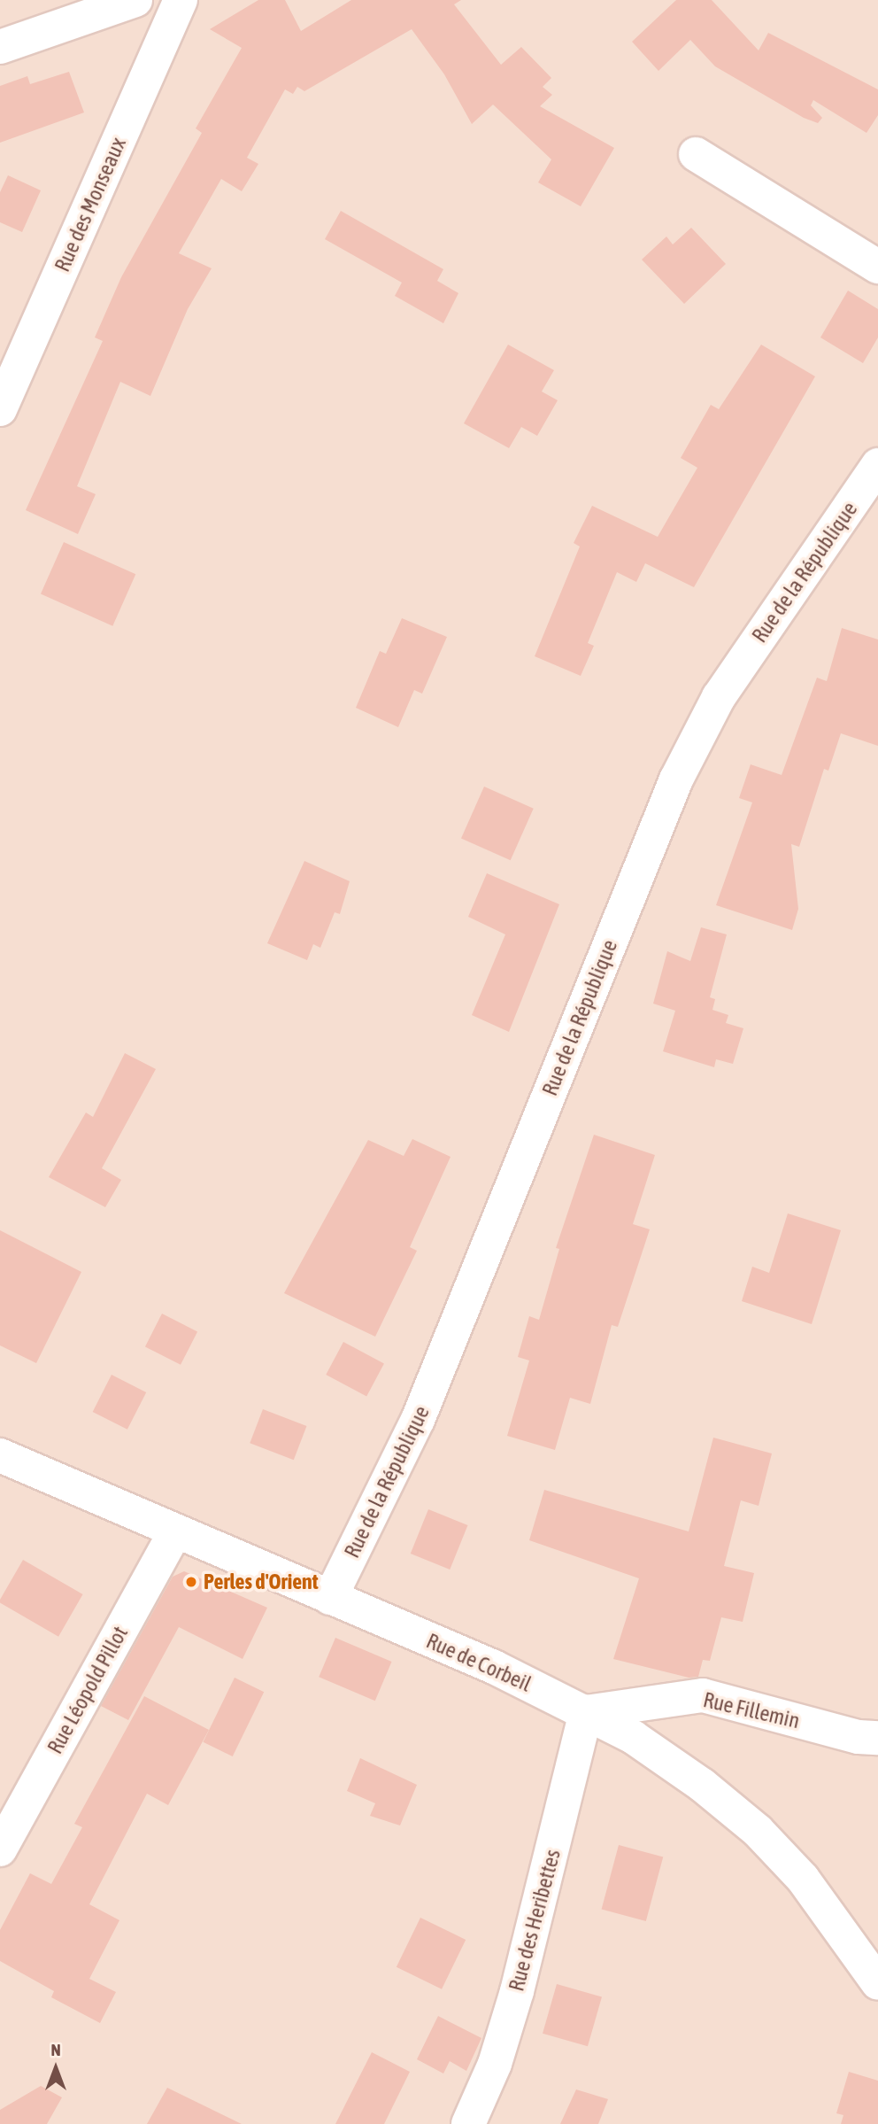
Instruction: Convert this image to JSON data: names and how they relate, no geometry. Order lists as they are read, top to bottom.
{
  "streets": {
    "street": [
      "Rue des Monseaux",
      "Rue de la République",
      "Rue de Corbeil",
      "Rue Léopold Pillot",
      "Rue Fillemin",
      "Rue des Heribettes"
    ]
  },
  "crossings": [
    ["Rue de la République", "Rue de Corbeil"],
    ["Rue de Corbeil", "Rue Léopold Pillot"],
    ["Rue de Corbeil", "Rue Fillemin"],
    ["Rue de Corbeil", "Rue des Heribettes"],
    ["Rue Fillemin", "Rue des Heribettes"]
  ],
  "places": ["Perles d'Orient"],
  "north": "top"
}
